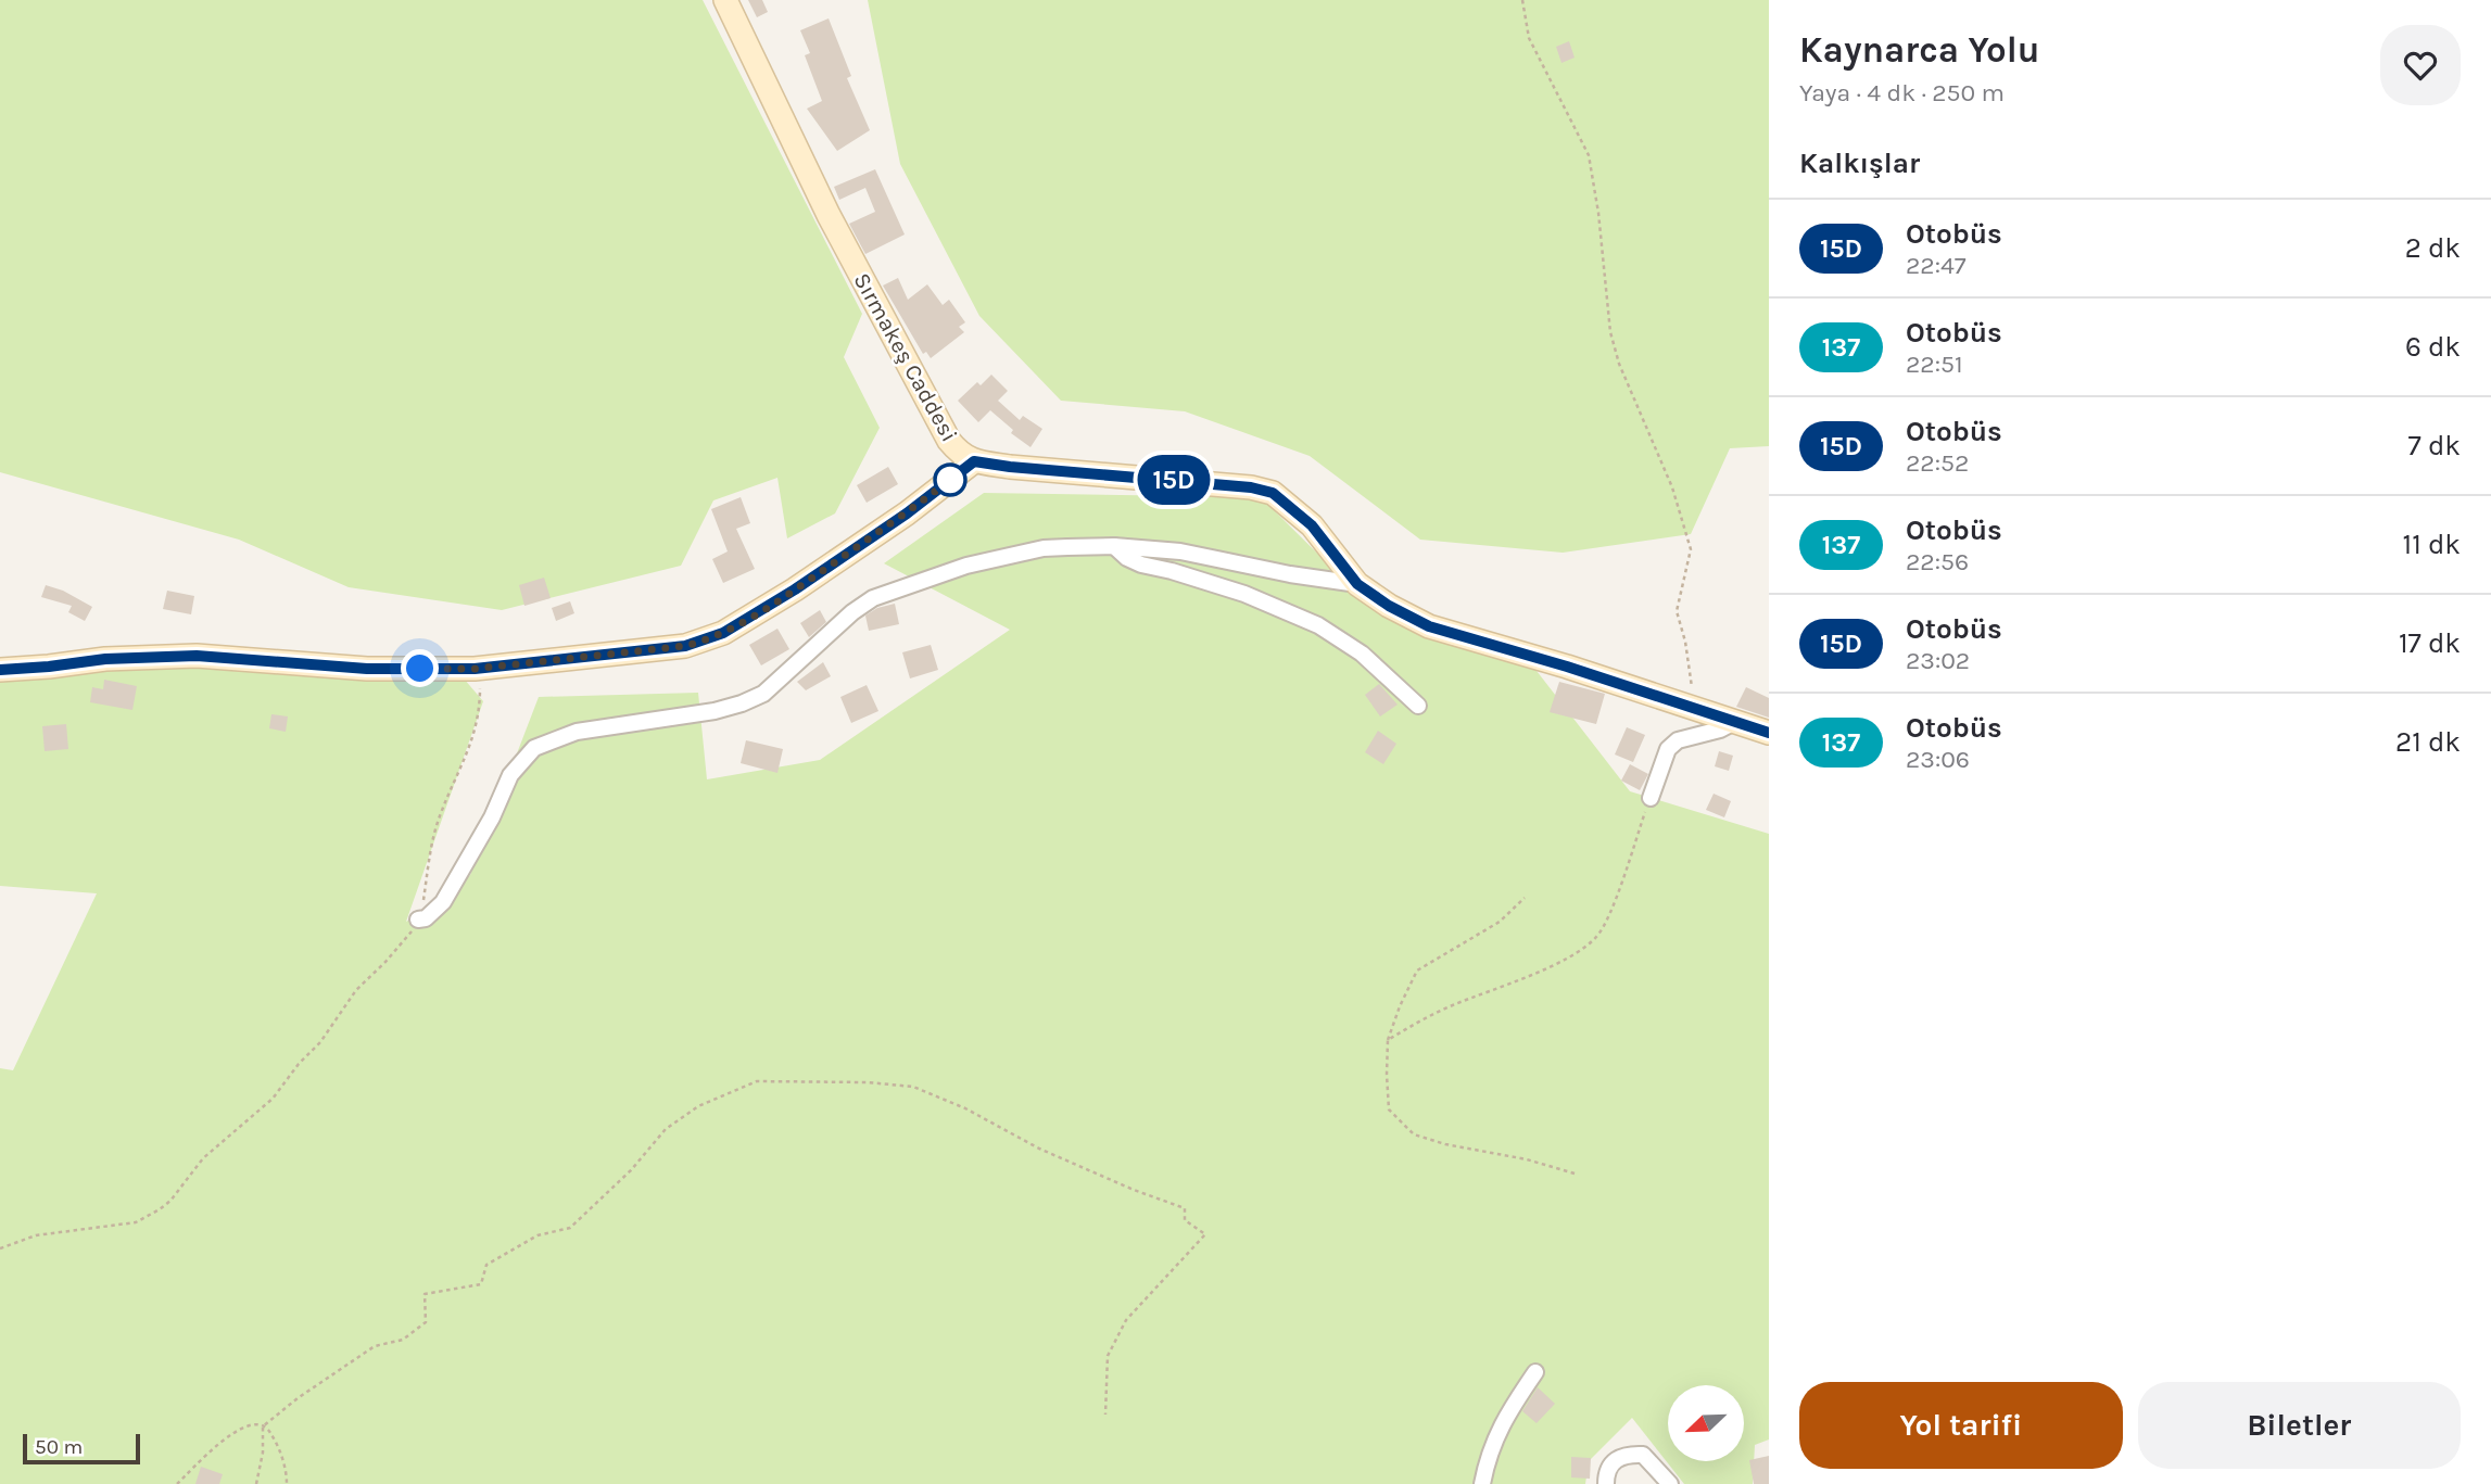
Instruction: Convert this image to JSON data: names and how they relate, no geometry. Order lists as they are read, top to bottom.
{
  "streets": {
    "main road": ["Sırmakeş Caddesi"]
  },
  "lines": ["bus line 15D"],
  "scale_bar": "50 m",
  "north": "bottom left",
  "page": {
    "on_map": "15D",
    "heading": [
      ["Kaynarca Yolu", "Yaya · 4 dk · 250 m"],
      "Kalkışlar"
    ],
    "list": [
      {
        "mark": "15D",
        "name": "Otobüs",
        "note": "22:47",
        "value": "2 dk"
      },
      {
        "mark": "137",
        "name": "Otobüs",
        "note": "22:51",
        "value": "6 dk"
      },
      {
        "mark": "15D",
        "name": "Otobüs",
        "note": "22:52",
        "value": "7 dk"
      },
      {
        "mark": "137",
        "name": "Otobüs",
        "note": "22:56",
        "value": "11 dk"
      },
      {
        "mark": "15D",
        "name": "Otobüs",
        "note": "23:02",
        "value": "17 dk"
      },
      {
        "mark": "137",
        "name": "Otobüs",
        "note": "23:06",
        "value": "21 dk"
      }
    ],
    "buttons": ["Yol tarifi", "Biletler"],
    "scale": "50 m"
  }
}
